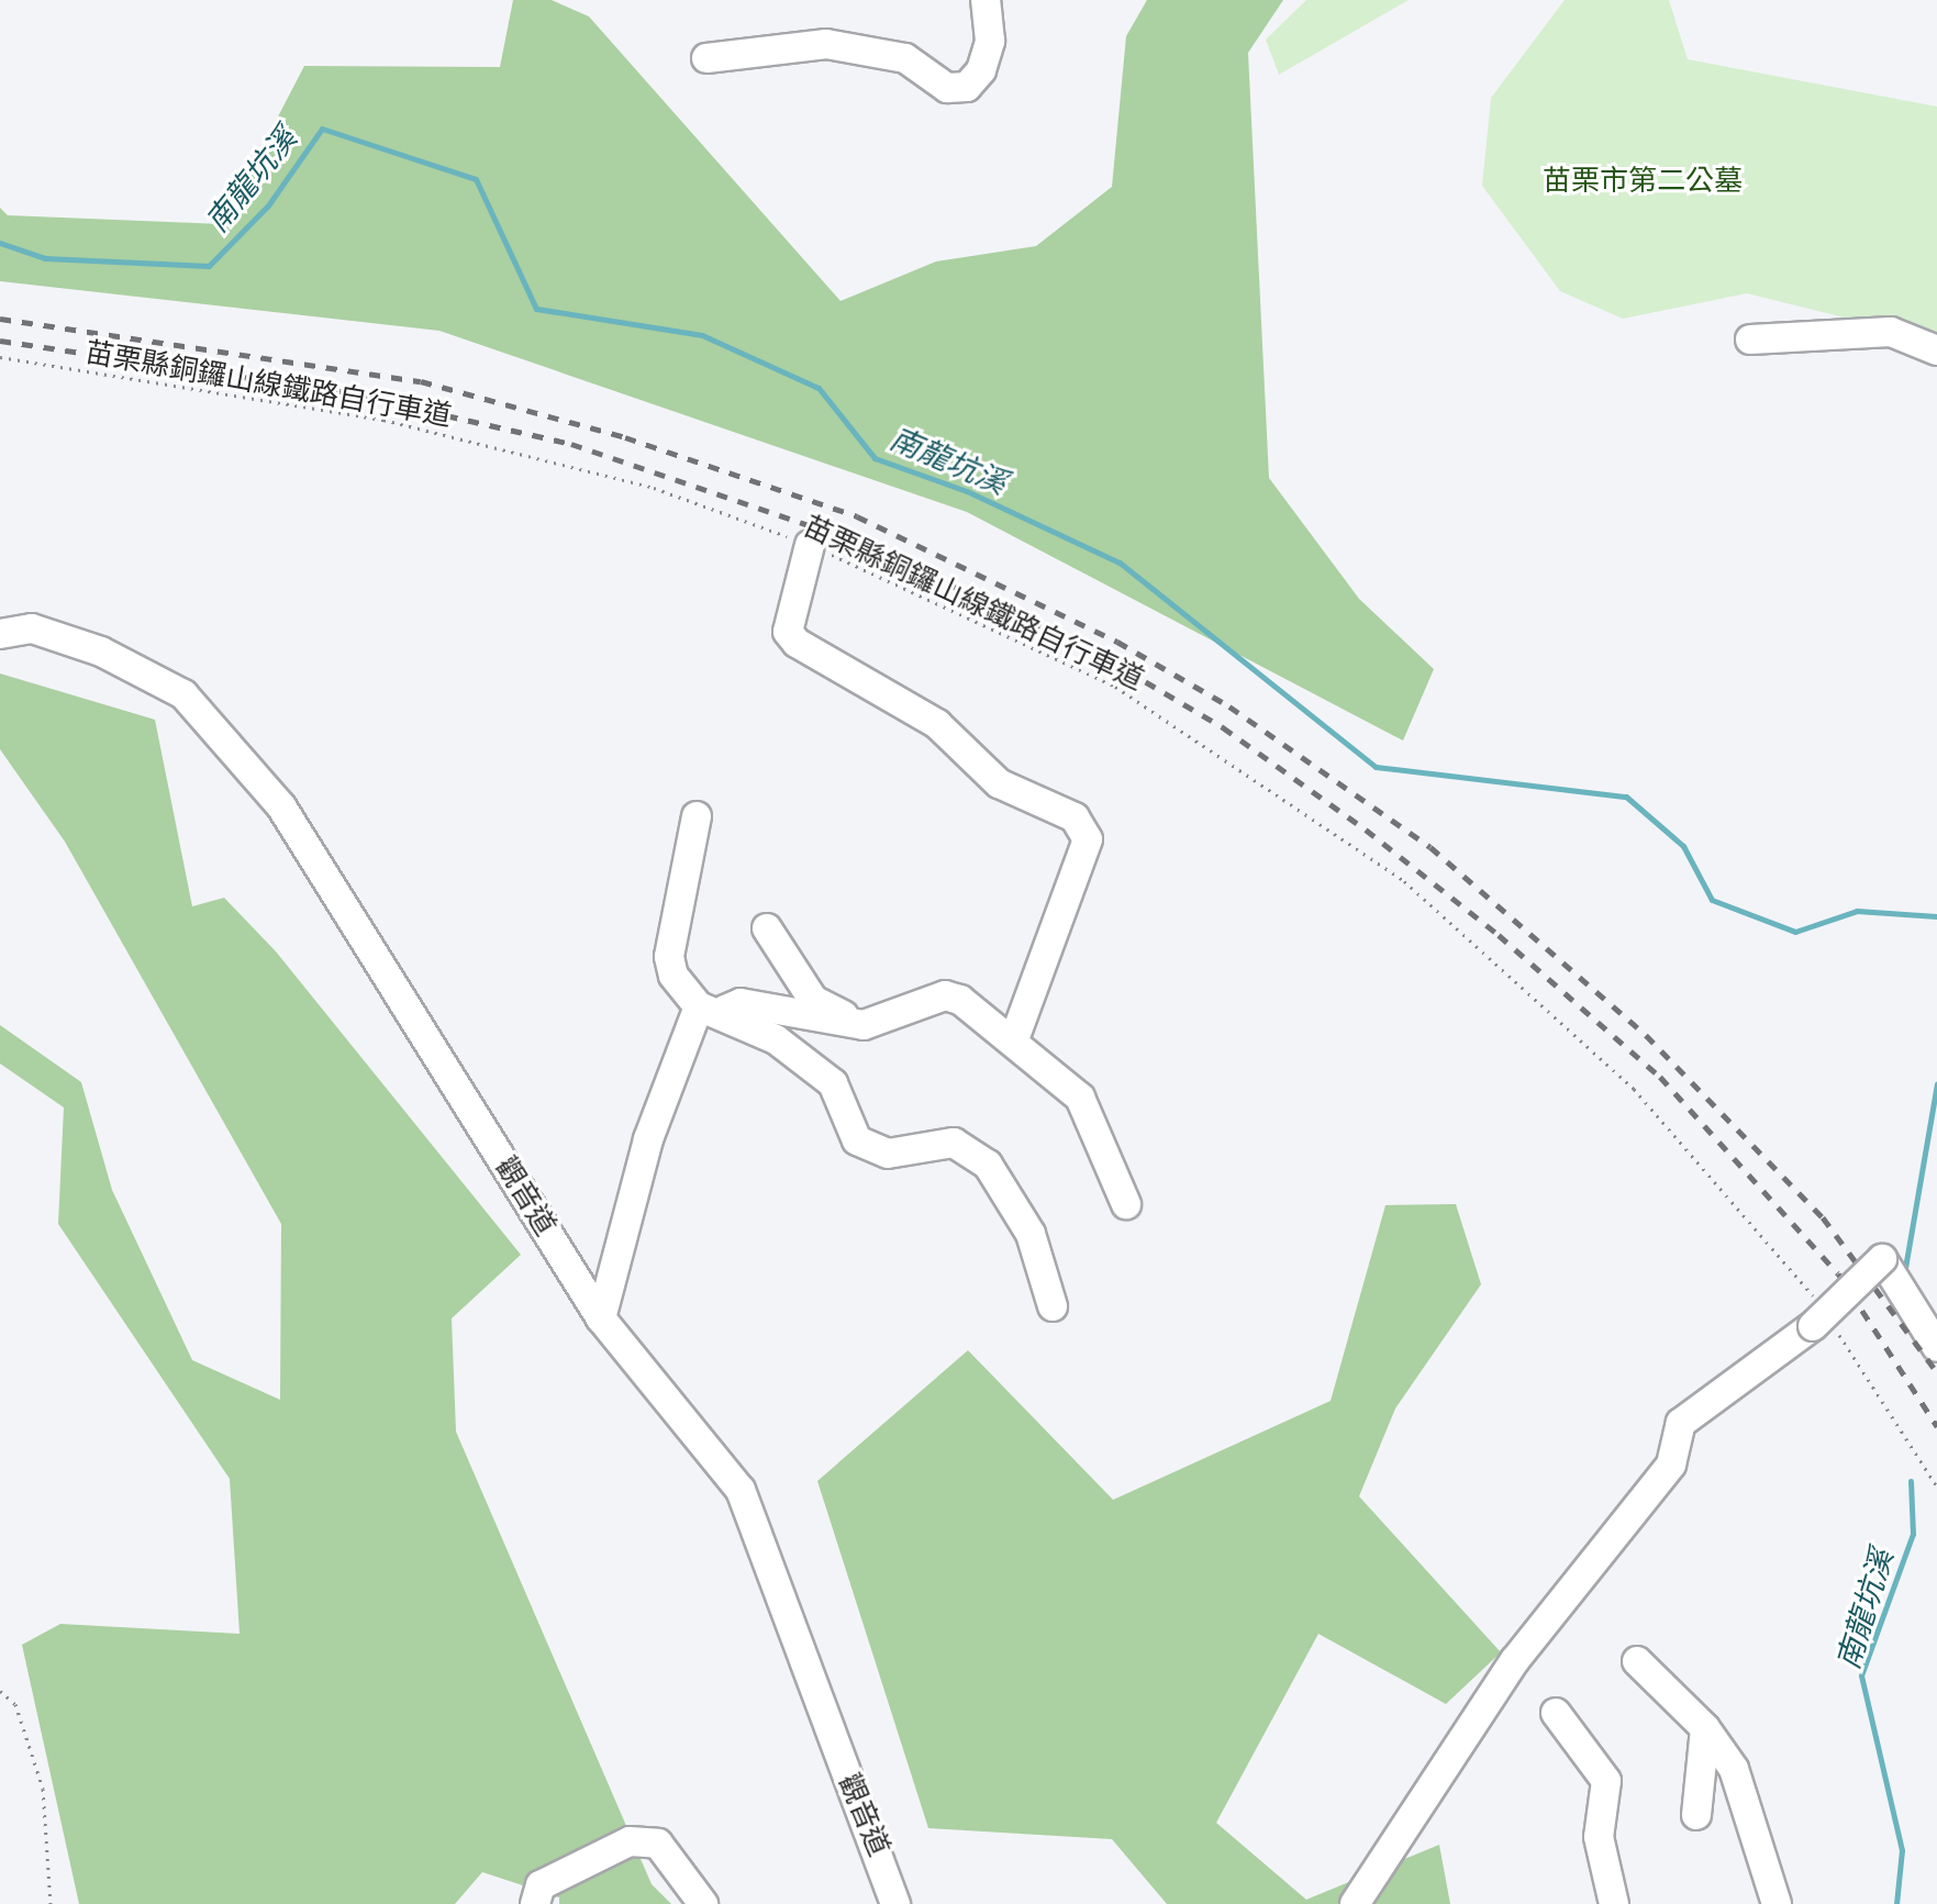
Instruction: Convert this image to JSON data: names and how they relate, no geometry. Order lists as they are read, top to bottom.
{
  "streets": {
    "street": ["觀音道"],
    "path": ["苗栗縣銅鑼山線鐵路自行車道"]
  },
  "water": ["南龍坑溪"],
  "parks": ["苗栗市第二公墓"]
}
